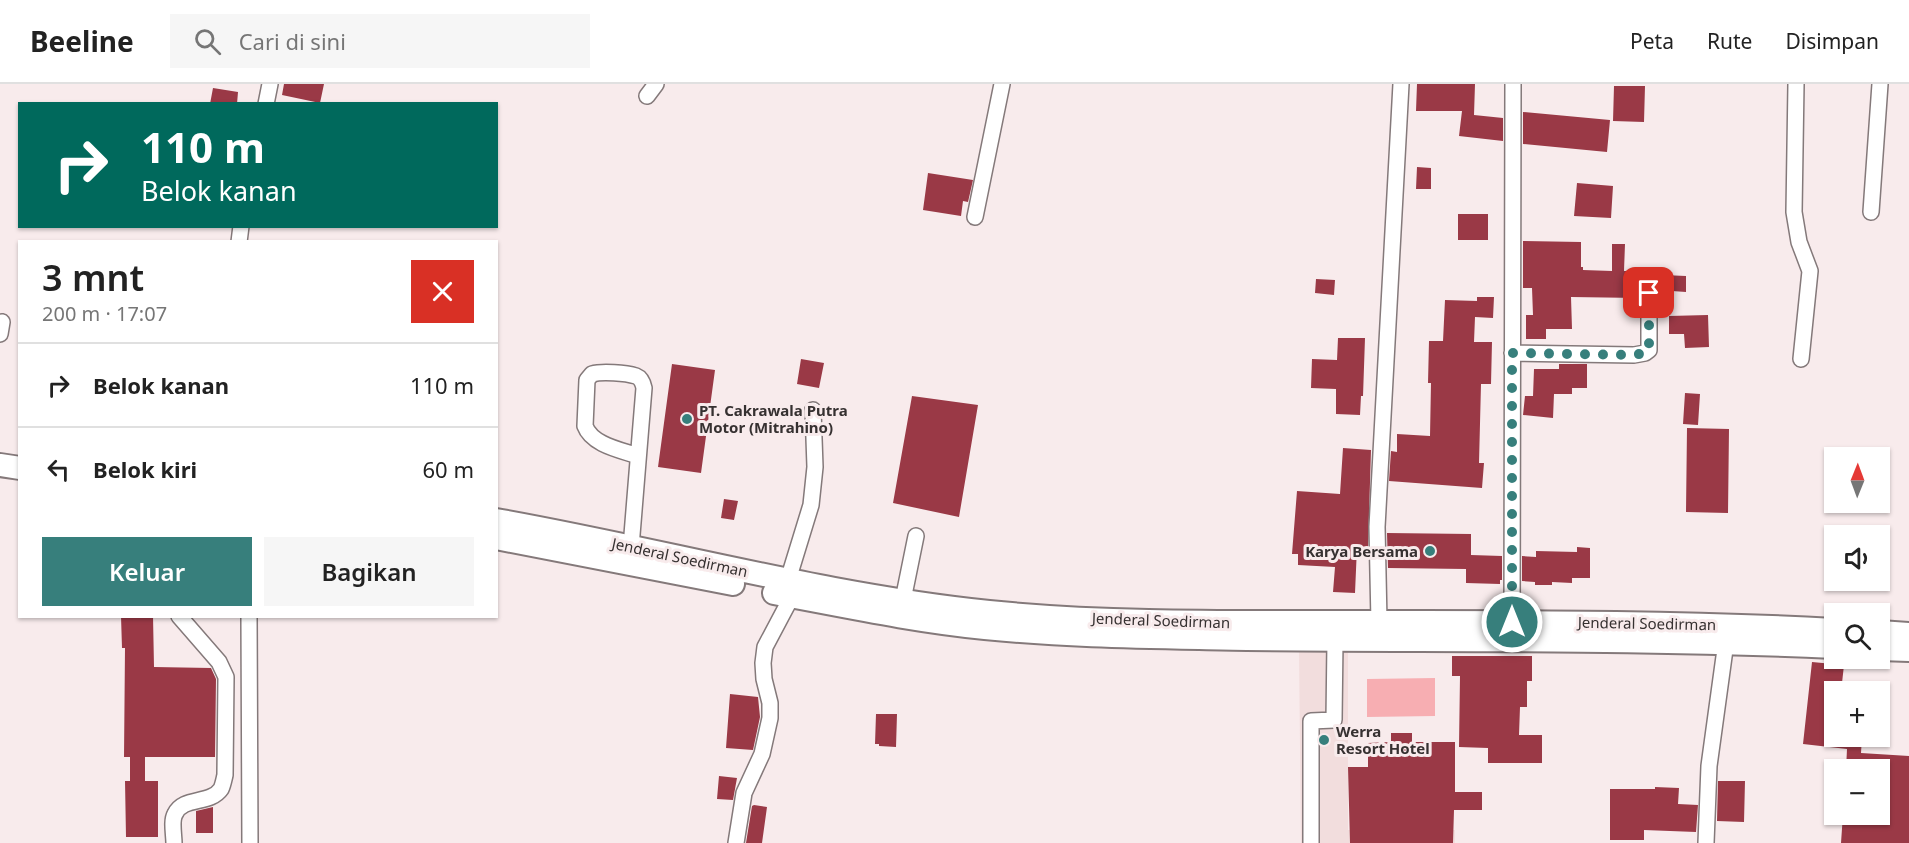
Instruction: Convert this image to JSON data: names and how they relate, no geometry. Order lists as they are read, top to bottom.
{
  "streets": {
    "highway": ["Jenderal Soedirman"]
  },
  "places": ["PT. Cakrawala Putra Motor (Mitrahino)", "Karya Bersama", "Werra Resort Hotel"],
  "north": "top",
  "page": {
    "header": "Beeline",
    "search": "Cari di sini",
    "nav": ["Peta", "Rute", "Disimpan"],
    "turn": ["110 m", "Belok kanan"],
    "heading": ["3 mnt", "200 m · 17:07"],
    "list": [
      {
        "name": "Belok kanan",
        "value": "110 m"
      },
      {
        "name": "Belok kiri",
        "value": "60 m"
      }
    ],
    "map_buttons": ["+", "−"],
    "buttons": ["Keluar", "Bagikan"]
  }
}
